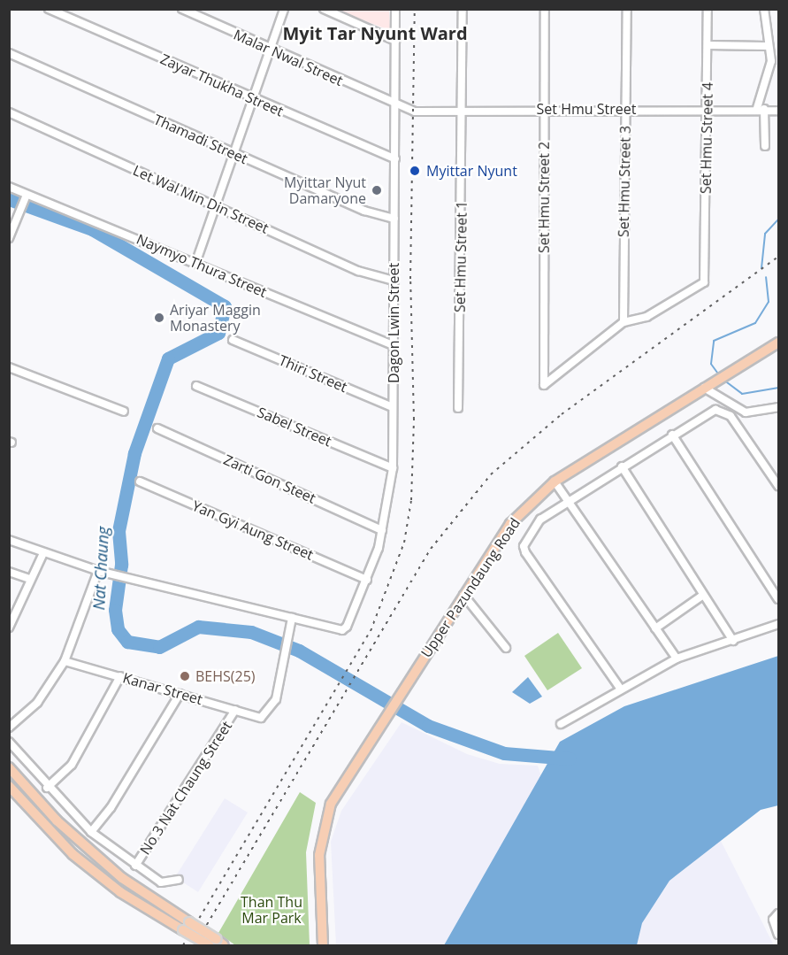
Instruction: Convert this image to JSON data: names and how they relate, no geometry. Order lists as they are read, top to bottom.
{
  "streets": {
    "main road": ["Upper Pazundaung Road"],
    "street": [
      "Malar Nwal Street",
      "Zayar Thukha Street",
      "Set Hmu Street",
      "Set Hmu Street 4",
      "Thamadi Street",
      "Set Hmu Street 3",
      "Set Hmu Street 2",
      "Let Wal Min Din Street",
      "Set Hmu Street 1",
      "Naymyo Thura Street",
      "Dagon Lwin Street",
      "Thiri Street",
      "Sabel Street",
      "Zarti Gon Steet",
      "Yan Gyi Aung Street",
      "Kanar Street",
      "No 3 Nat Chaung Street"
    ]
  },
  "crossings": [
    ["Malar Nwal Street", "Set Hmu Street"],
    ["Malar Nwal Street", "Dagon Lwin Street"],
    ["Zayar Thukha Street", "Dagon Lwin Street"],
    ["Set Hmu Street", "Set Hmu Street 4"],
    ["Set Hmu Street", "Set Hmu Street 3"],
    ["Set Hmu Street", "Set Hmu Street 2"],
    ["Set Hmu Street", "Set Hmu Street 1"],
    ["Set Hmu Street", "Dagon Lwin Street"],
    ["Set Hmu Street 4", "Set Hmu Street 3"],
    ["Set Hmu Street 4", "Set Hmu Street 2"],
    ["Thamadi Street", "Dagon Lwin Street"],
    ["Set Hmu Street 3", "Set Hmu Street 2"],
    ["Let Wal Min Din Street", "Dagon Lwin Street"],
    ["Naymyo Thura Street", "Dagon Lwin Street"],
    ["Dagon Lwin Street", "Thiri Street"],
    ["Dagon Lwin Street", "Sabel Street"],
    ["Dagon Lwin Street", "Zarti Gon Steet"],
    ["Dagon Lwin Street", "Yan Gyi Aung Street"],
    ["Dagon Lwin Street", "Kanar Street"],
    ["Kanar Street", "No 3 Nat Chaung Street"]
  ],
  "districts": ["Myit Tar Nyunt Ward"],
  "water": ["Nat Chaung"],
  "parks": ["Than Thu Mar Park"],
  "places": [
    "Myittar Nyunt",
    "Myittar Nyut Damaryone",
    "Ariyar Maggin Monastery",
    "BEHS(25)"
  ]
}
